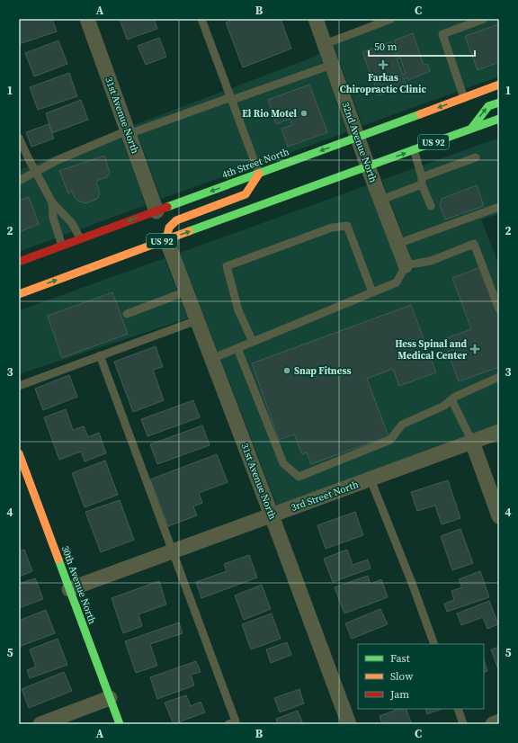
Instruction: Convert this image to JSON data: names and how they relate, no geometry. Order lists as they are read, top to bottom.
{
  "streets": {
    "main road": ["US 92", "4th Street North", "30th Avenue North"],
    "street": ["31st Avenue North", "32nd Avenue North", "3rd Street North"]
  },
  "crossings": [
    ["31st Avenue North", "US 92"],
    ["31st Avenue North", "4th Street North"],
    ["31st Avenue North", "3rd Street North"],
    ["32nd Avenue North", "US 92"],
    ["32nd Avenue North", "4th Street North"],
    ["3rd Street North", "30th Avenue North"]
  ],
  "places": {
    "health": ["Farkas Chiropractic Clinic", "Hess Spinal and Medical Center"],
    "other": ["El Rio Motel", "Snap Fitness"]
  },
  "legend": ["Fast", "Slow", "Jam"],
  "scale_bar": "50 m",
  "grid": {
    "columns": ["A", "B", "C"],
    "rows": [
      "1",
      "2",
      "3",
      "4",
      "5"
    ]
  }
}
